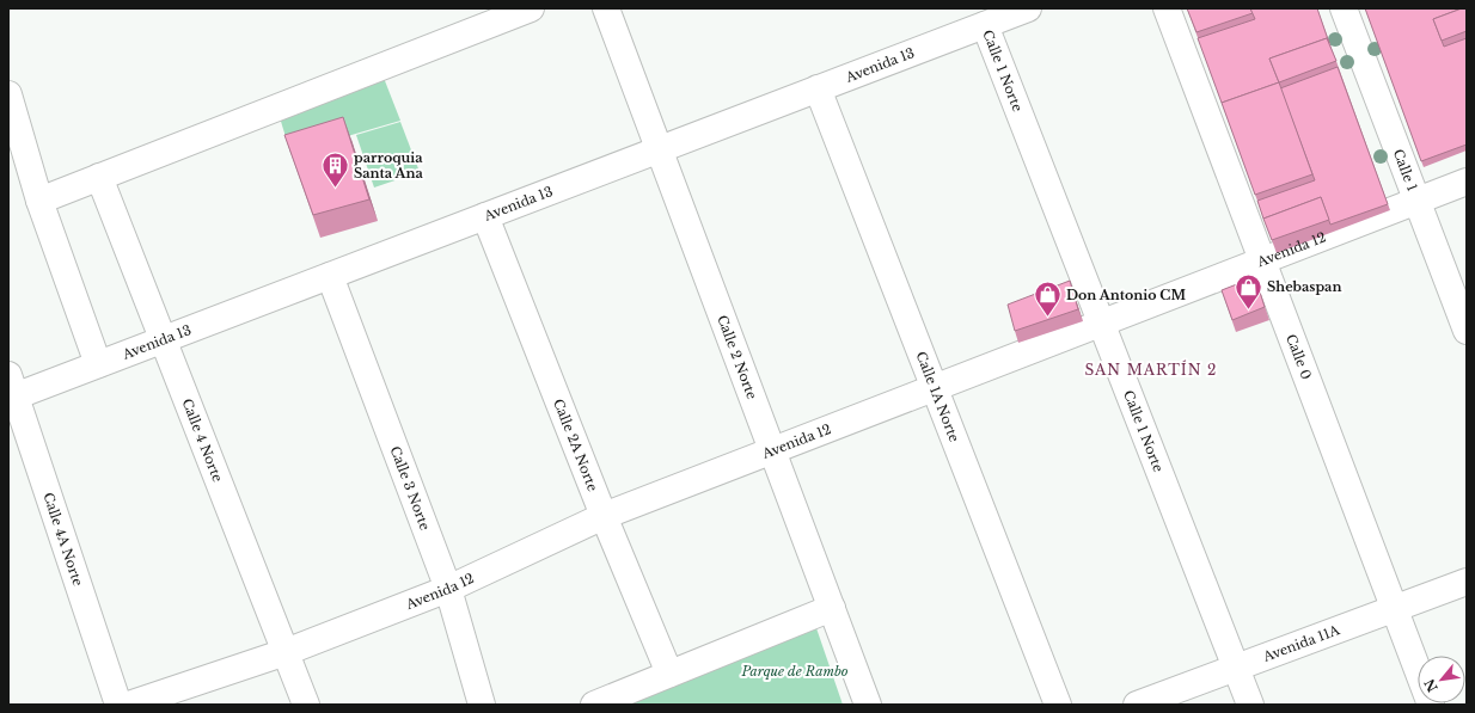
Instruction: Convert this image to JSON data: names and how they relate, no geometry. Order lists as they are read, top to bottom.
{
  "streets": {
    "street": [
      "Avenida 13",
      "Calle 1 Norte",
      "Calle 1",
      "Avenida 12",
      "Calle 0",
      "Calle 2 Norte",
      "Calle 1A Norte",
      "Calle 4 Norte",
      "Calle 2A Norte",
      "Calle 3 Norte",
      "Calle 4A Norte",
      "Avenida 11A"
    ]
  },
  "crossings": [
    ["Avenida 13", "Calle 1 Norte"],
    ["Avenida 13", "Calle 2 Norte"],
    ["Avenida 13", "Calle 1A Norte"],
    ["Avenida 13", "Calle 4 Norte"],
    ["Avenida 13", "Calle 2A Norte"],
    ["Avenida 13", "Calle 3 Norte"],
    ["Avenida 13", "Calle 4A Norte"],
    ["Calle 1 Norte", "Avenida 12"],
    ["Calle 1 Norte", "Avenida 11A"],
    ["Calle 1", "Avenida 12"],
    ["Avenida 12", "Calle 0"],
    ["Avenida 12", "Calle 2 Norte"],
    ["Avenida 12", "Calle 1A Norte"],
    ["Avenida 12", "Calle 4 Norte"],
    ["Avenida 12", "Calle 2A Norte"],
    ["Avenida 12", "Calle 3 Norte"],
    ["Calle 0", "Avenida 11A"]
  ],
  "districts": ["SAN MARTÍN 2"],
  "parks": ["Parque de Rambo"],
  "places": {
    "building": ["parroquia Santa Ana"],
    "shop": ["Shebaspan", "Don Antonio CM"]
  },
  "north": "bottom left"
}
